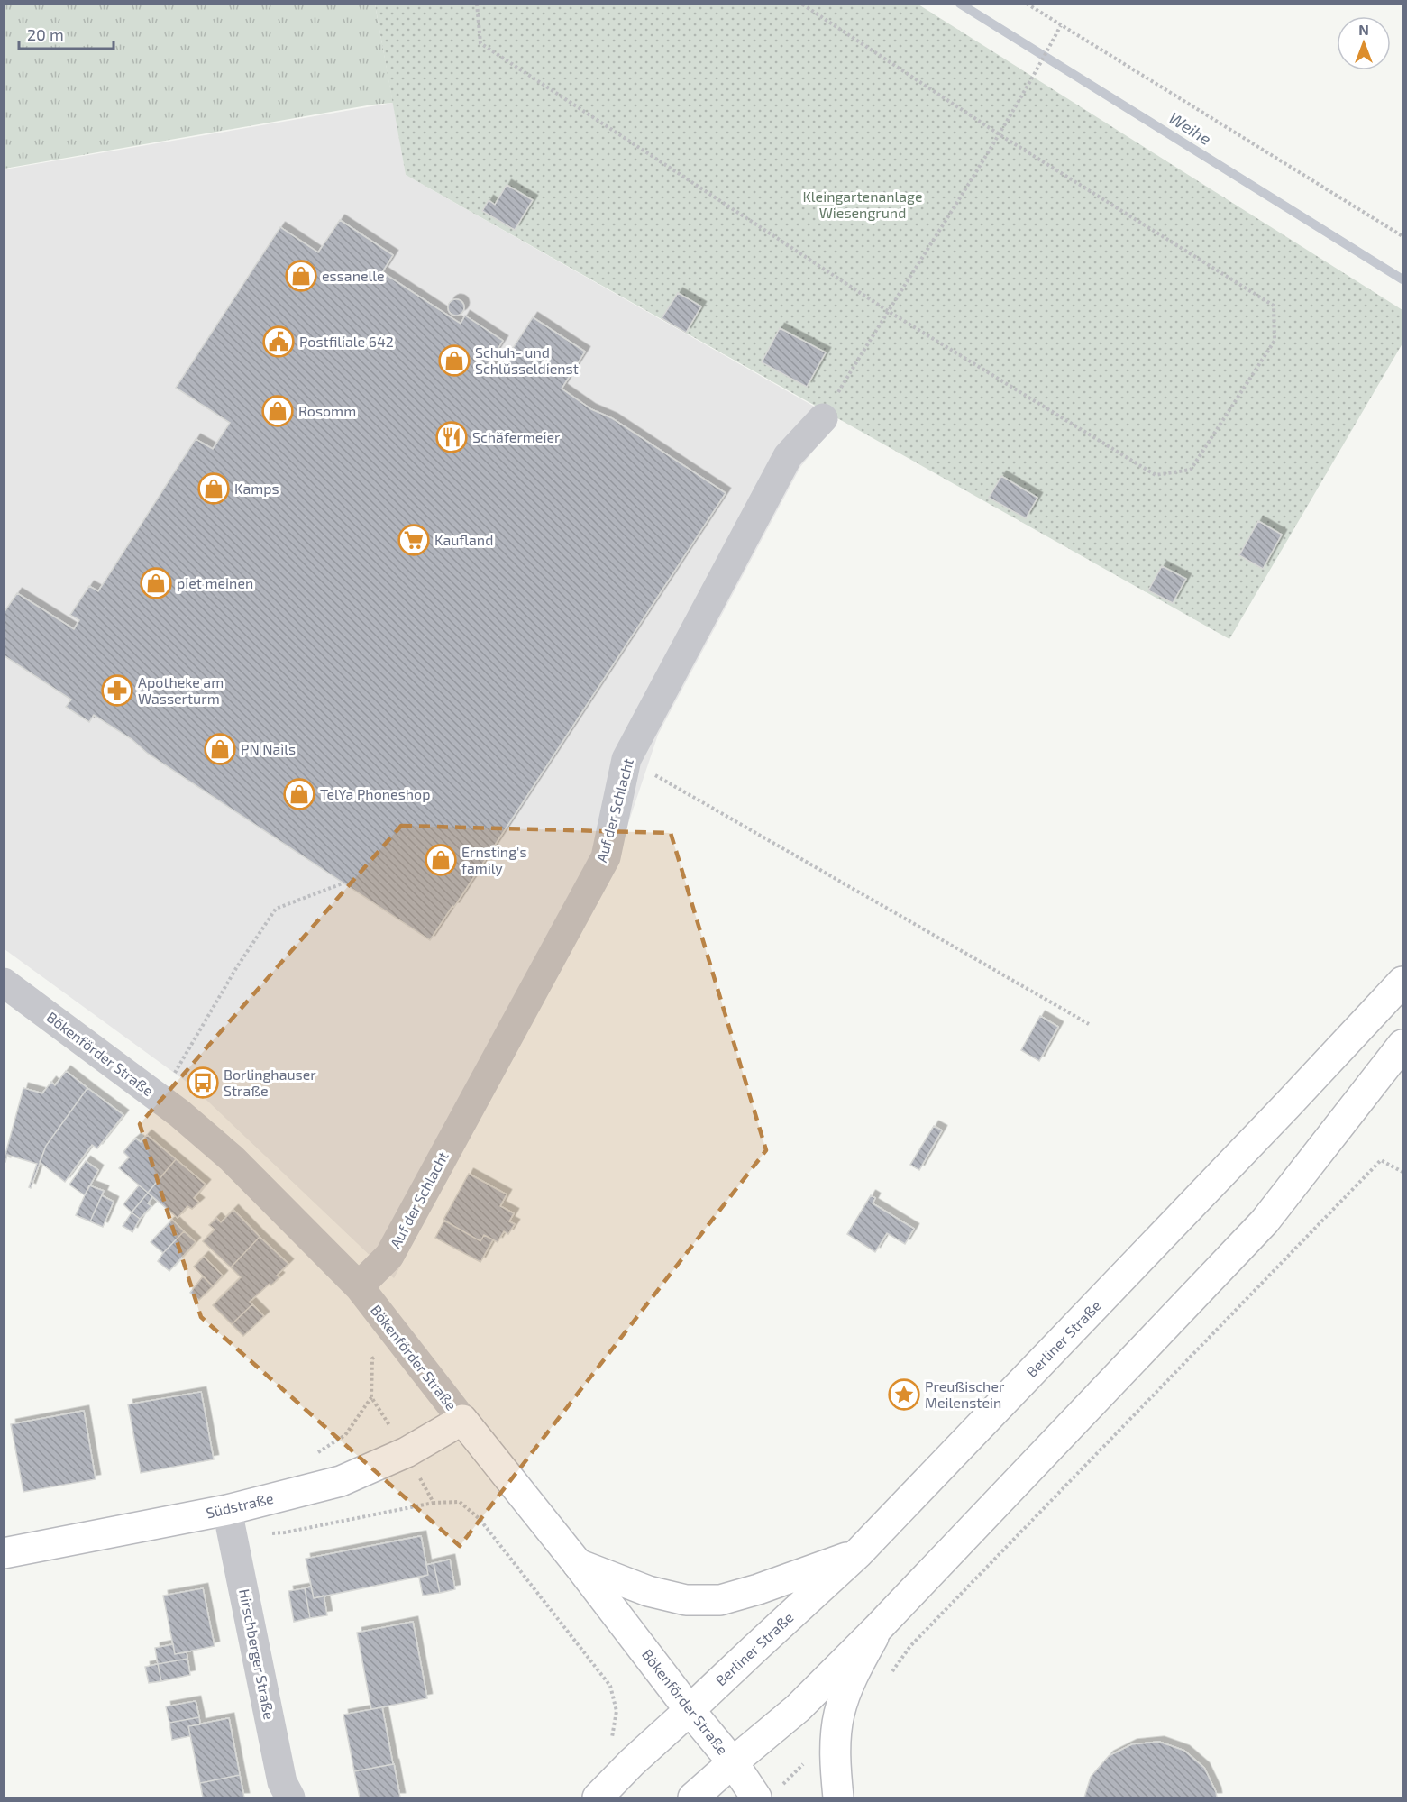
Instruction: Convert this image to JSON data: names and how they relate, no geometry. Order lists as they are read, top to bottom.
{
  "streets": {
    "main road": ["Bökenförder Straße", "Berliner Straße", "Südstraße"],
    "street": ["Auf der Schlacht", "Hirschberger Straße"]
  },
  "crossings": [
    ["Auf der Schlacht", "Bökenförder Straße"],
    ["Bökenförder Straße", "Berliner Straße"],
    ["Bökenförder Straße", "Südstraße"],
    ["Südstraße", "Hirschberger Straße"]
  ],
  "water": ["Weihe"],
  "parks": ["Kleingartenanlage Wiesengrund"],
  "places": {
    "shop": [
      "essanelle",
      "Schuh- und Schlüsseldienst",
      "Rosomm",
      "Kamps",
      "piet meinen",
      "PN Nails",
      "TelYa Phoneshop",
      "Ernsting's family"
    ],
    "public building": ["Postfiliale 642"],
    "restaurant": ["Schäfermeier"],
    "supermarket": ["Kaufland"],
    "pharmacy": ["Apotheke am Wasserturm"],
    "bus stop": ["Borlinghauser Straße"],
    "place": ["Preußischer Meilenstein"]
  },
  "scale_bar": "20 m",
  "north": "top"
}
